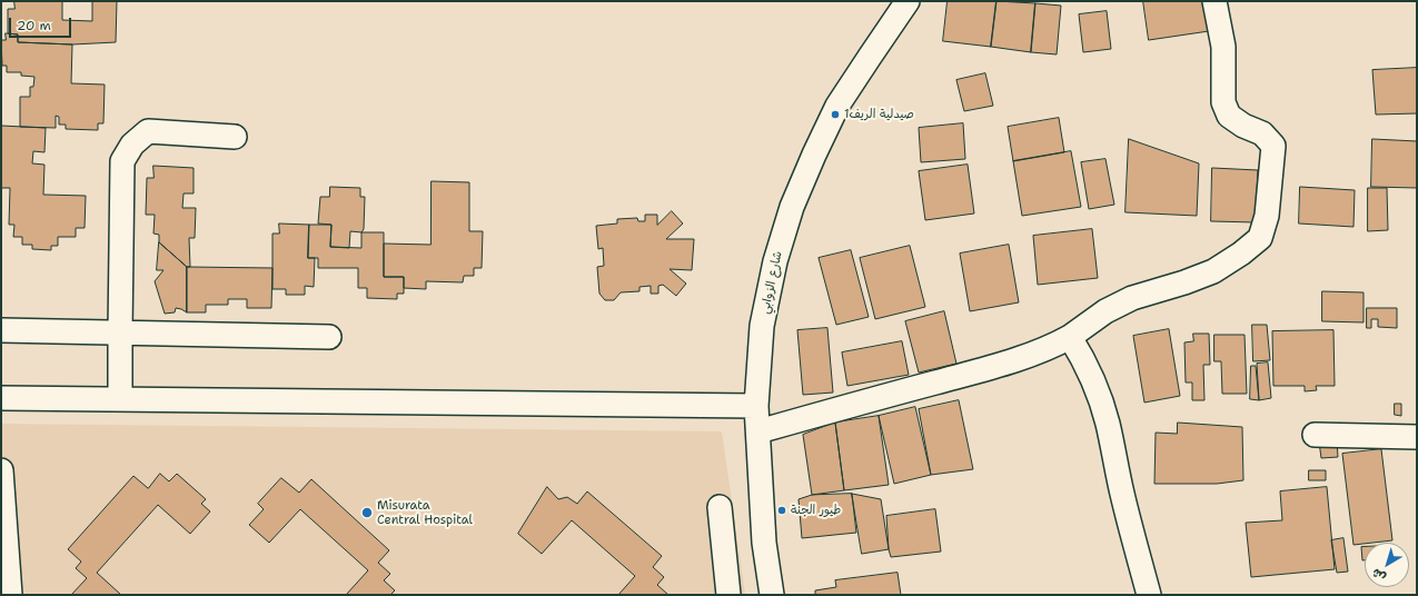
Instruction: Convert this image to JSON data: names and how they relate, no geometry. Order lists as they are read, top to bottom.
{
  "streets": {
    "street": ["شارع الزوابي"]
  },
  "places": ["صيدلية الريف1", "طيور الجنة", "Misurata Central Hospital"],
  "scale_bar": "20 m",
  "north": "bottom left"
}
